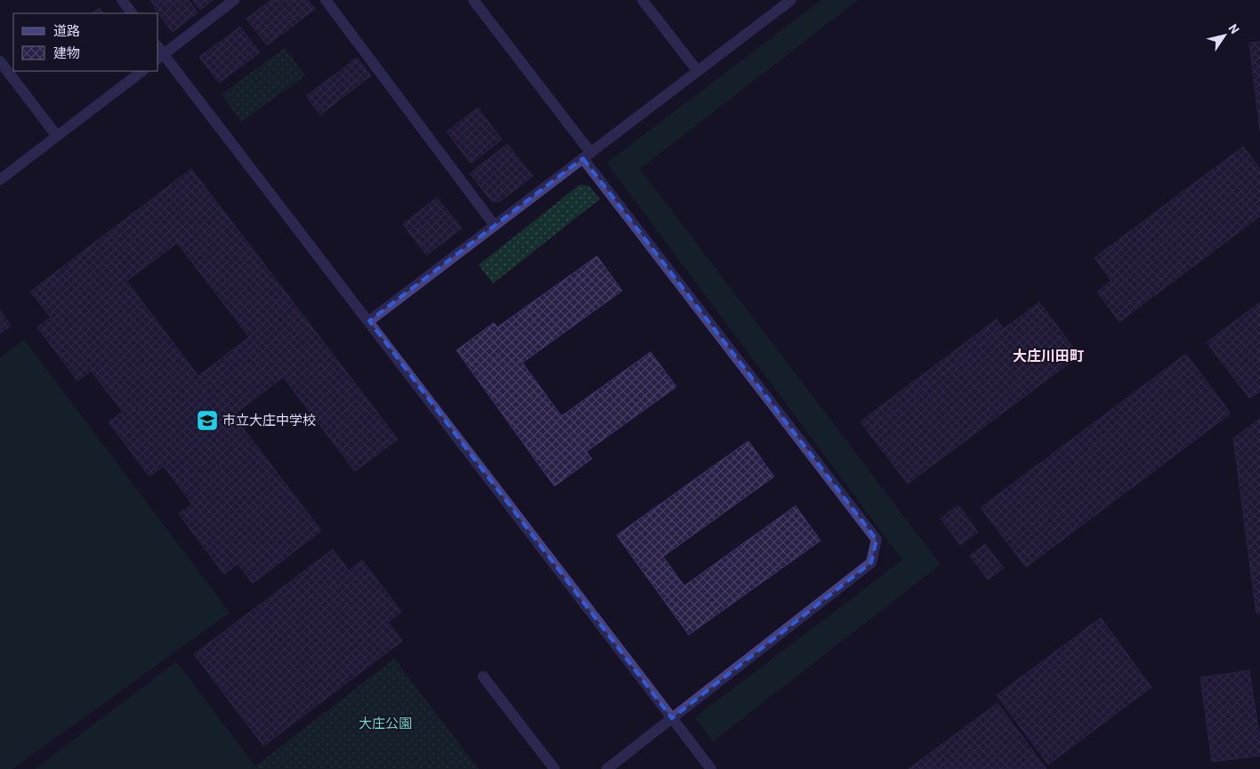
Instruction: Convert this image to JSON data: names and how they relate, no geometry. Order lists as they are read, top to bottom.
{
  "districts": ["大庄川田町"],
  "parks": ["大庄公園"],
  "places": {
    "school or university": ["市立大庄中学校"]
  },
  "legend": ["道路", "建物"],
  "north": "top right"
}
